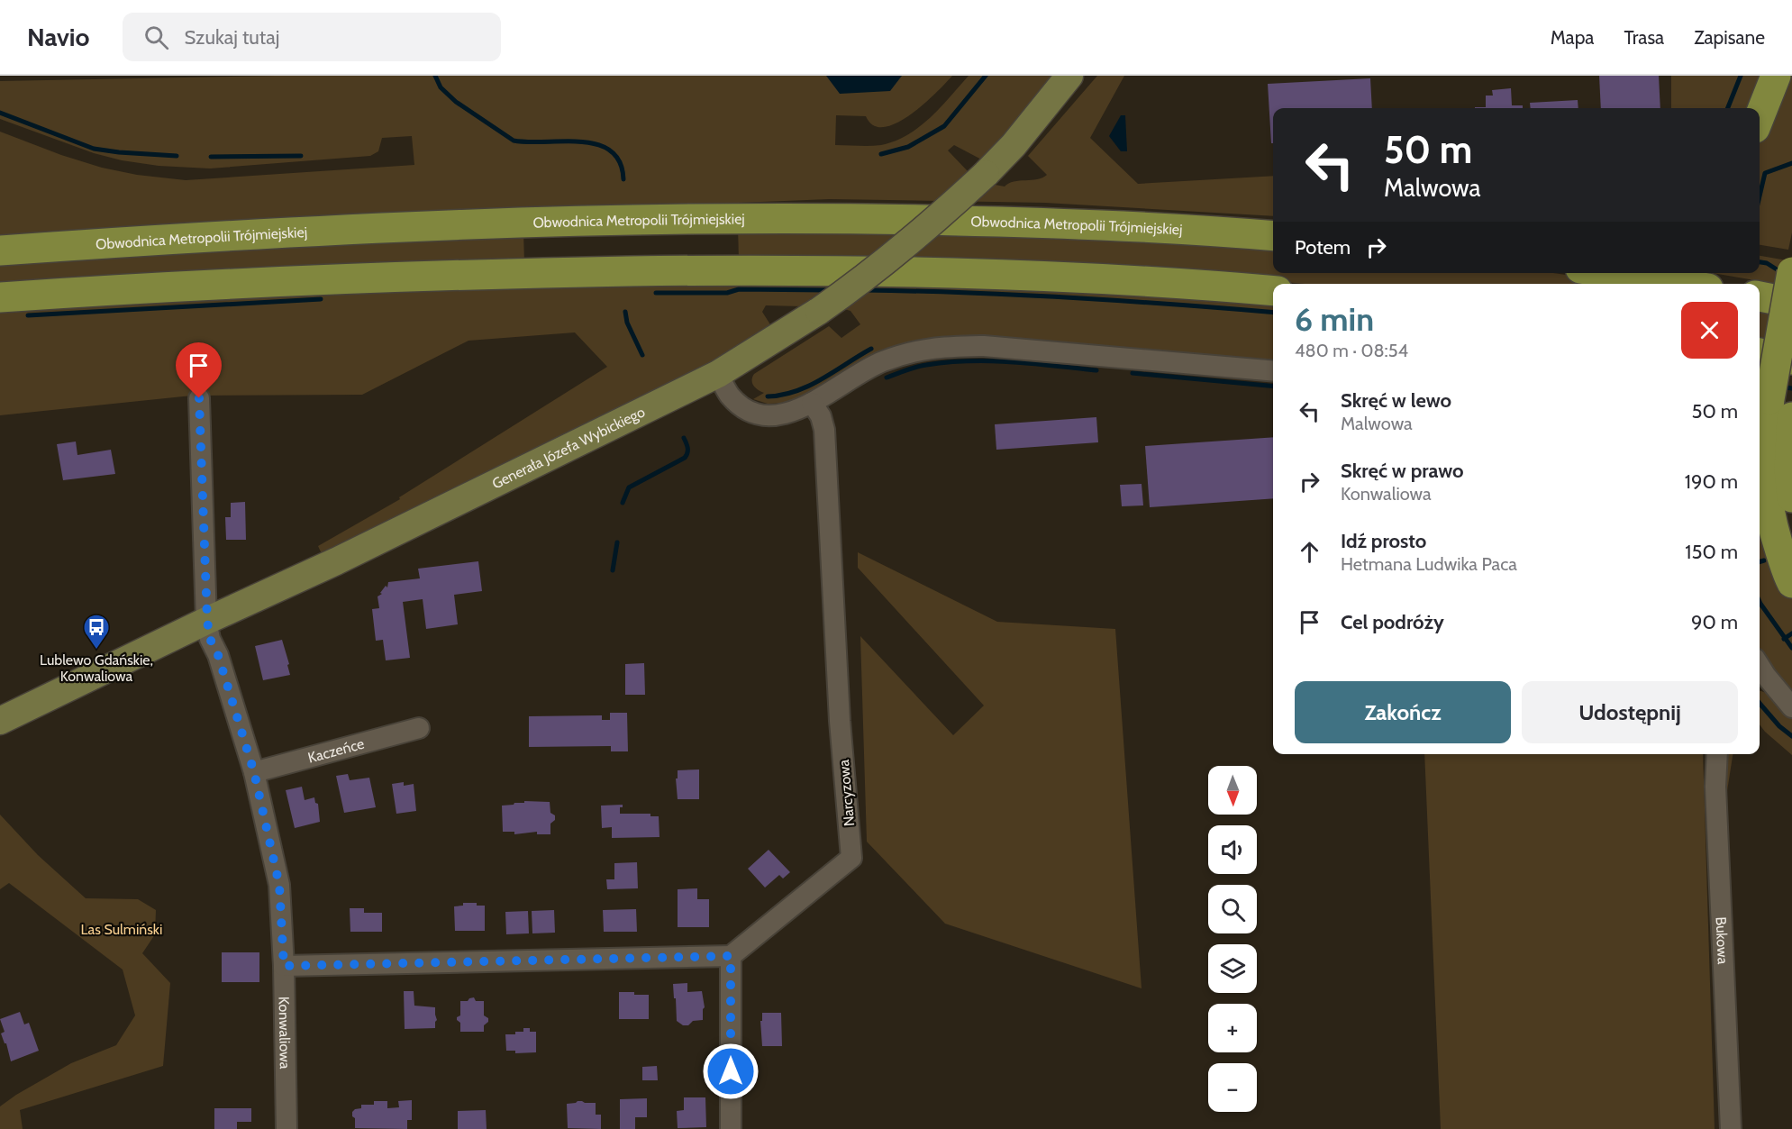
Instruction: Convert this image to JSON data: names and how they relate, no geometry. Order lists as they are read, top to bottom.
{
  "streets": {
    "highway": ["Obwodnica Metropolii Trójmiejskiej"],
    "main road": ["Generała Józefa Wybickiego"],
    "street": [
      "Kaczeńce",
      "Narcyzowa",
      "Bukowa",
      "Konwaliowa"
    ]
  },
  "crossings": [
    ["Generała Józefa Wybickiego", "Konwaliowa"],
    ["Kaczeńce", "Konwaliowa"]
  ],
  "parks": ["Las Sulmiński"],
  "places": {
    "bus stop": ["Lublewo Gdańskie, Konwaliowa"]
  },
  "north": "bottom",
  "page": {
    "header": "Navio",
    "search": "Szukaj tutaj",
    "nav": ["Mapa", "Trasa", "Zapisane"],
    "turn": ["50 m", "Malwowa"],
    "then": "Potem",
    "heading": ["6 min", "480 m · 08:54"],
    "list": [
      {
        "name": "Skręć w lewo",
        "note": "Malwowa",
        "value": "50 m"
      },
      {
        "name": "Skręć w prawo",
        "note": "Konwaliowa",
        "value": "190 m"
      },
      {
        "name": "Idź prosto",
        "note": "Hetmana Ludwika Paca",
        "value": "150 m"
      },
      {
        "name": "Cel podróży",
        "value": "90 m"
      }
    ],
    "buttons": ["Zakończ", "Udostępnij"],
    "map_buttons": ["+", "−"]
  }
}
